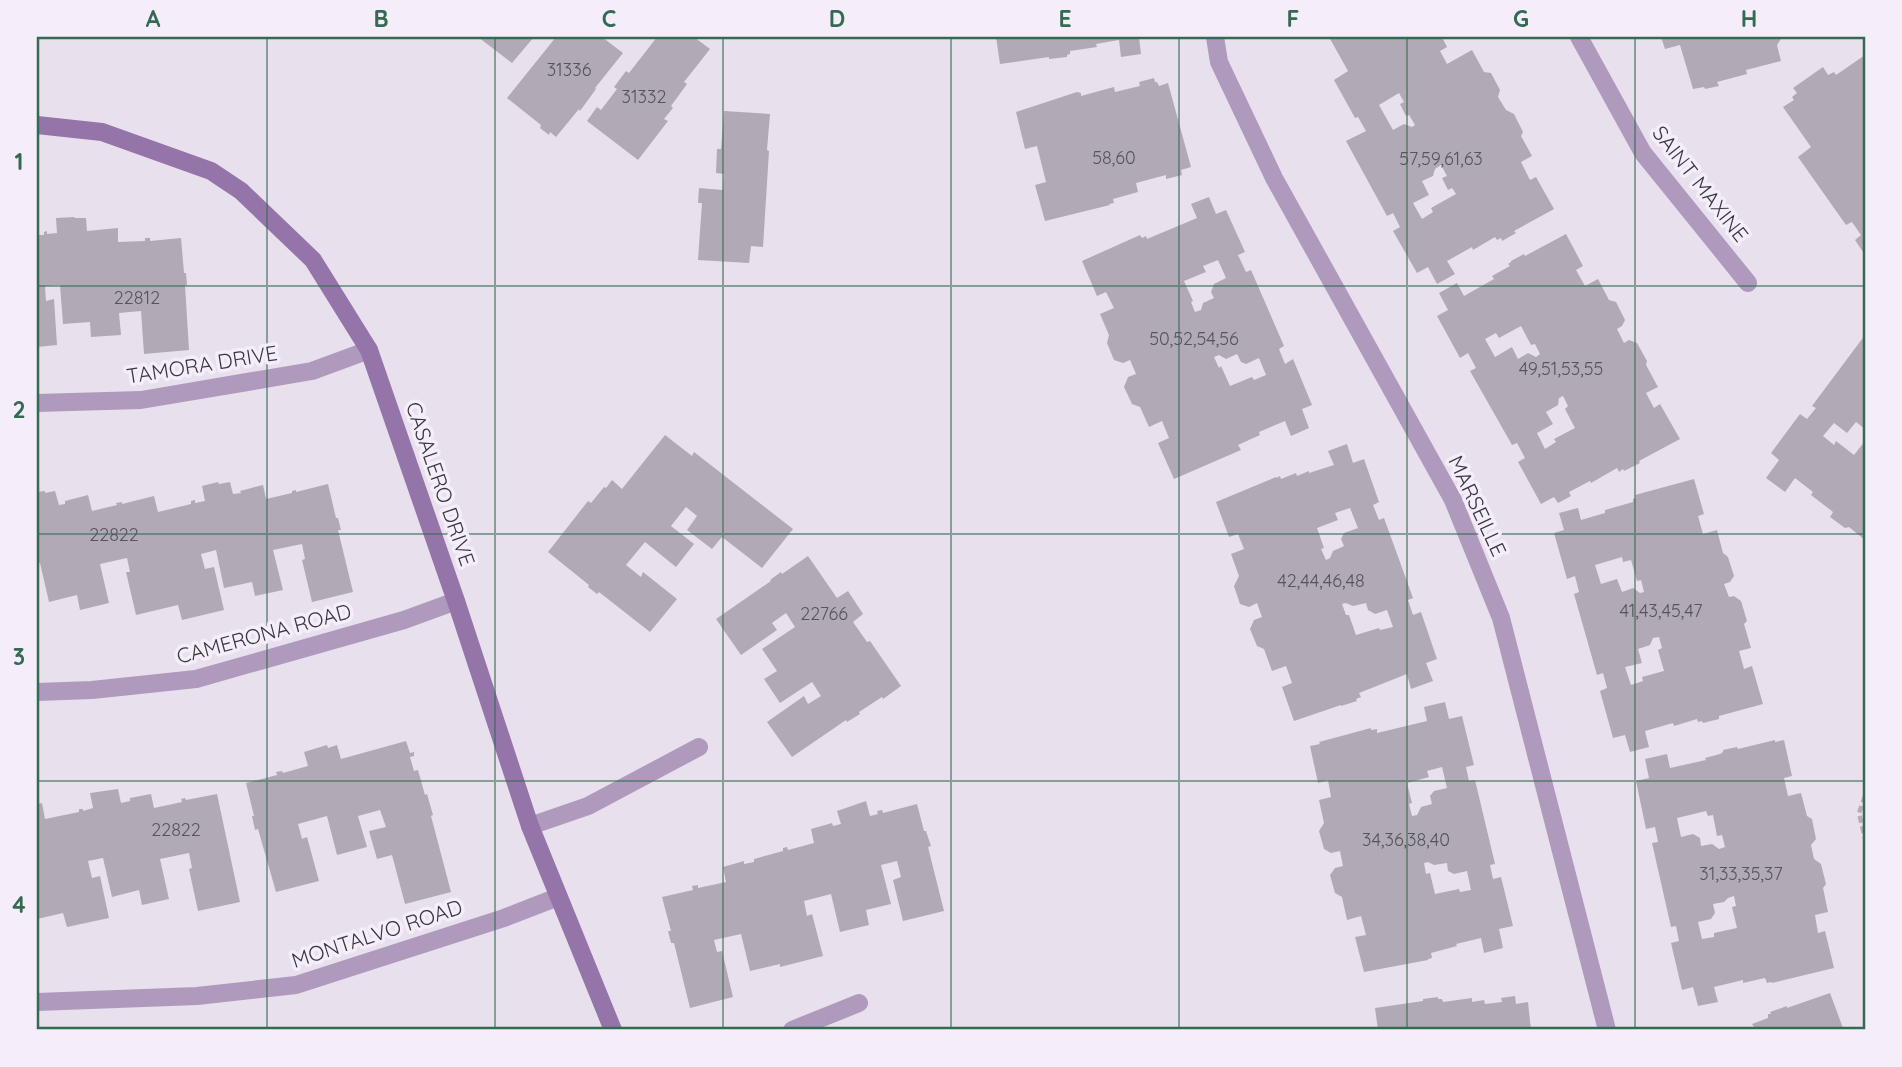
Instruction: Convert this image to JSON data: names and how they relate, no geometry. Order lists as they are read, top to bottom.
{
  "streets": {
    "street": [
      "SAINT MAXINE",
      "TAMORA DRIVE",
      "CASALERO DRIVE",
      "MARSEILLE",
      "CAMERONA ROAD",
      "MONTALVO ROAD"
    ]
  },
  "crossings": [
    ["TAMORA DRIVE", "CASALERO DRIVE"],
    ["CASALERO DRIVE", "CAMERONA ROAD"],
    ["CASALERO DRIVE", "MONTALVO ROAD"]
  ],
  "house_numbers": [
    "31336",
    "31332",
    "58,60",
    "57,59,61,63",
    "22812",
    "50,52,54,56",
    "49,51,53,55",
    "22822",
    "42,44,46,48",
    "41,43,45,47",
    "22766",
    "22822",
    "34,36,38,40",
    "31,33,35,37"
  ],
  "grid": {
    "columns": [
      "A",
      "B",
      "C",
      "D",
      "E",
      "F",
      "G",
      "H"
    ],
    "rows": [
      "1",
      "2",
      "3",
      "4"
    ]
  }
}
